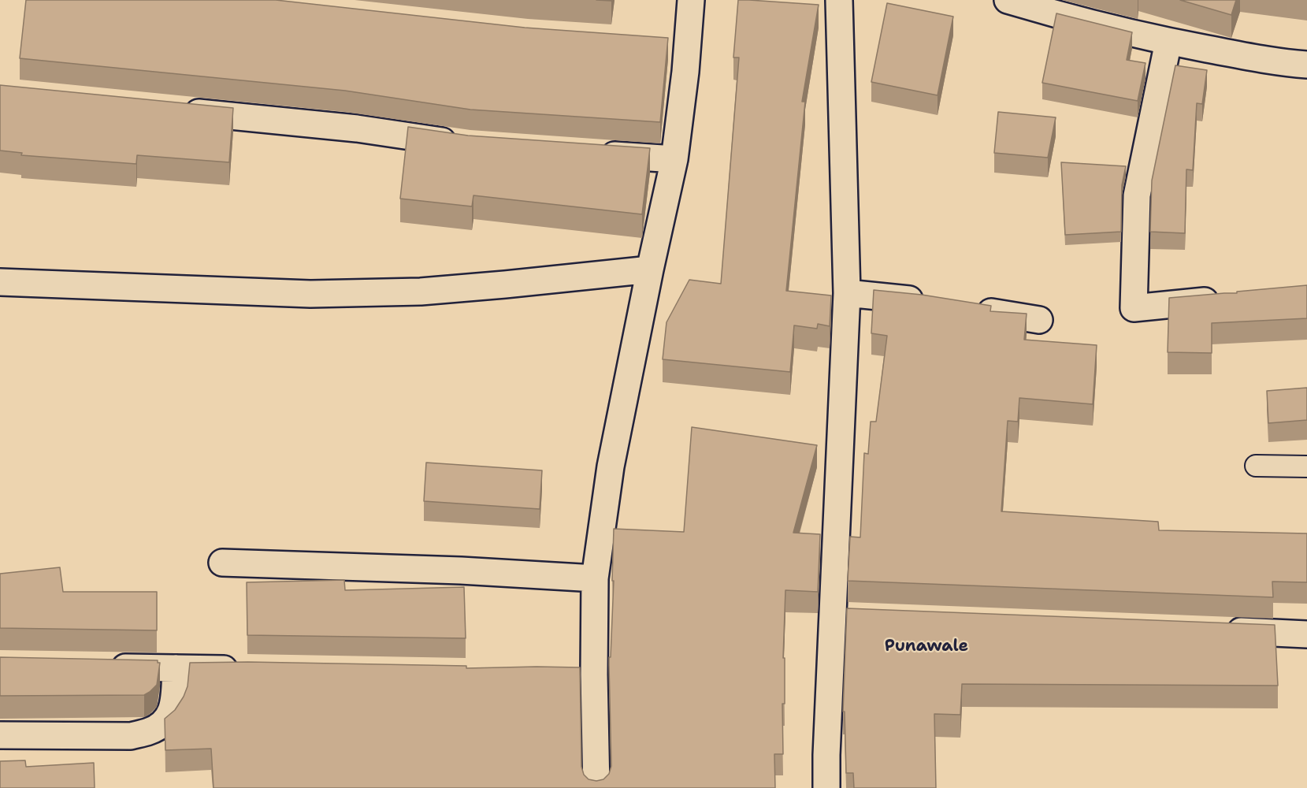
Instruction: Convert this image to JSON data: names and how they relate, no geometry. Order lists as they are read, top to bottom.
{
  "districts": ["Punawale"]
}
